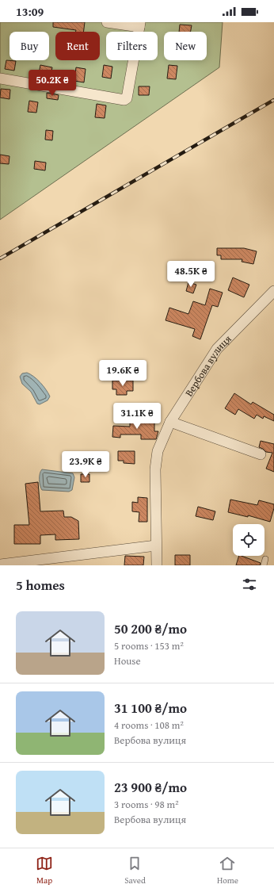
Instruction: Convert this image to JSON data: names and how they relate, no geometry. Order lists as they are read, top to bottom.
{
  "streets": {
    "street": ["Вербова вулиця"]
  },
  "page": {
    "status": "13:09",
    "chip": [
      "Buy",
      "Rent",
      "Filters",
      "New"
    ],
    "price": [
      "50.2K ₴",
      "48.5K ₴",
      "19.6K ₴",
      "31.1K ₴",
      "23.9K ₴"
    ],
    "heading": "5 homes",
    "list": [
      {
        "name": "50 200 ₴/mo",
        "note": "5 rooms · 153 m² · House"
      },
      {
        "name": "31 100 ₴/mo",
        "note": "4 rooms · 108 m² · Вербова вулиця"
      },
      {
        "name": "23 900 ₴/mo",
        "note": "3 rooms · 98 m² · Вербова вулиця"
      }
    ],
    "tabs": ["Map", "Saved", "Home"]
  }
}
